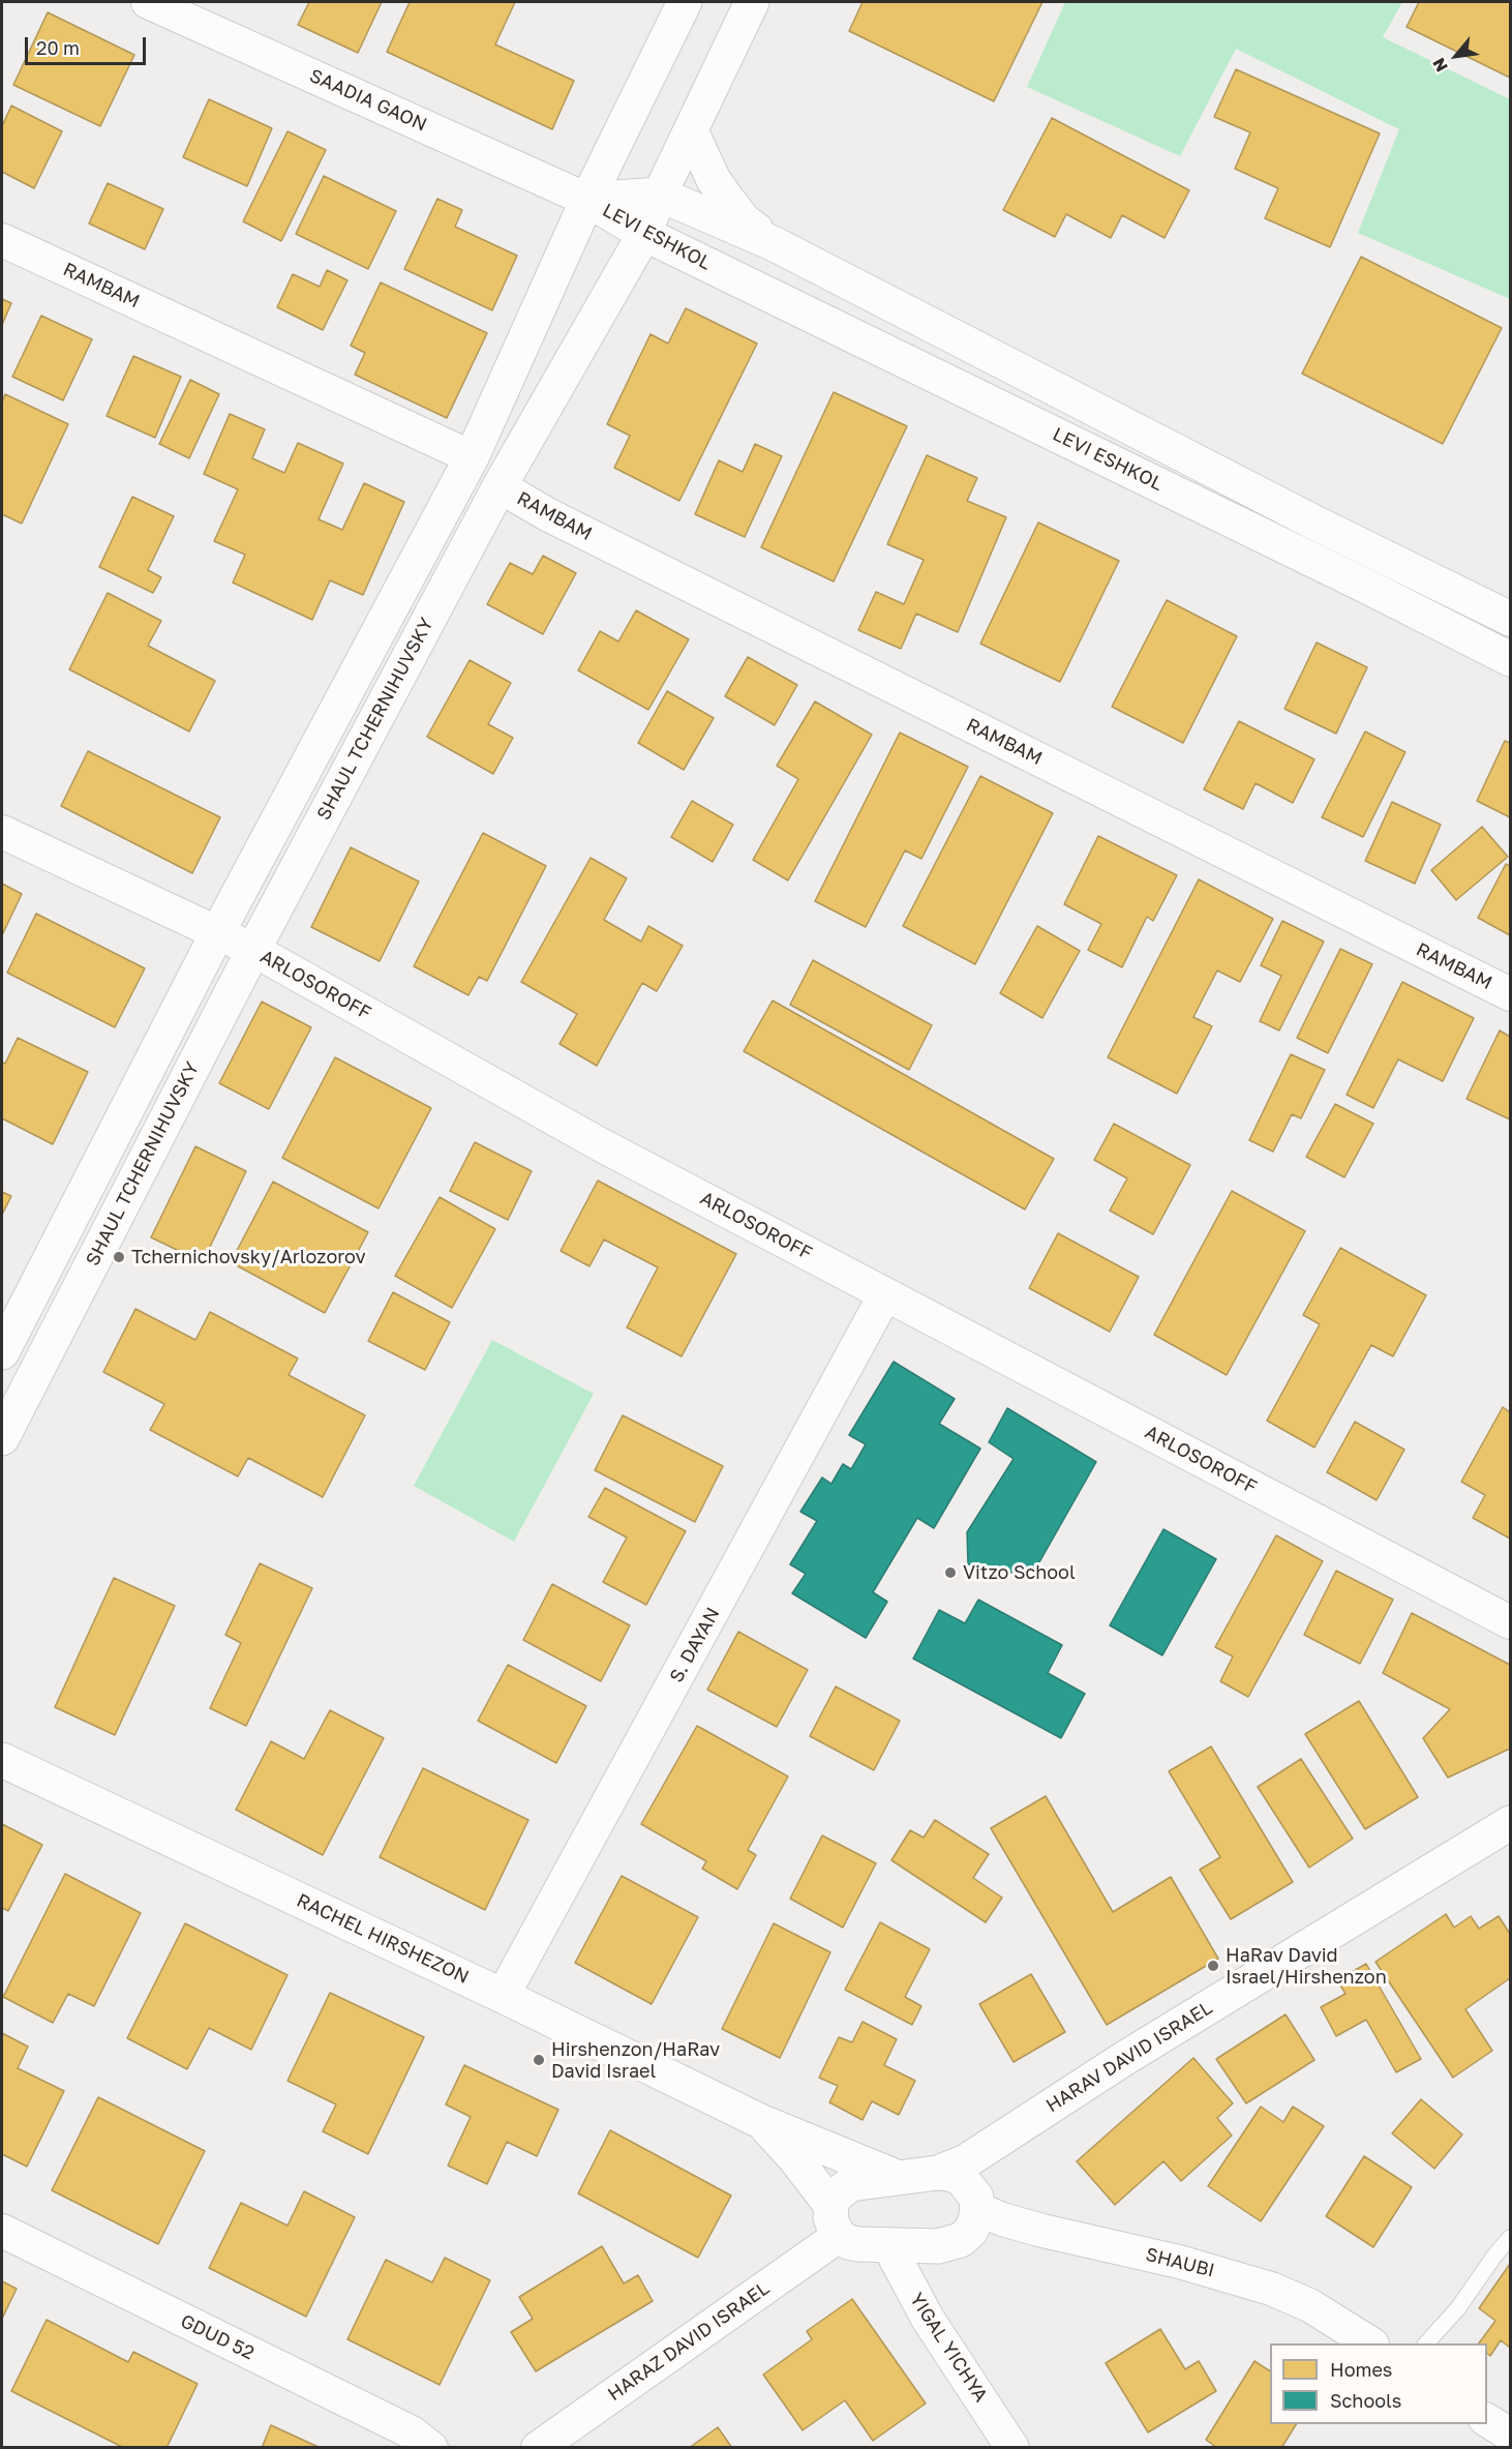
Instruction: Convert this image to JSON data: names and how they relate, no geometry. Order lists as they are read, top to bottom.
{
  "streets": {
    "street": [
      "SAADIA GAON",
      "LEVI ESHKOL",
      "RAMBAM",
      "SHAUL TCHERNIHUVSKY",
      "ARLOSOROFF",
      "S. DAYAN",
      "RACHEL HIRSHEZON",
      "HARAV DAVID ISRAEL",
      "SHAUBI",
      "GDUD 52",
      "HARAZ DAVID ISRAEL",
      "YIGAL YICHYA"
    ]
  },
  "crossings": [
    ["SAADIA GAON", "LEVI ESHKOL"],
    ["SAADIA GAON", "SHAUL TCHERNIHUVSKY"],
    ["LEVI ESHKOL", "SHAUL TCHERNIHUVSKY"],
    ["RAMBAM", "SHAUL TCHERNIHUVSKY"],
    ["SHAUL TCHERNIHUVSKY", "ARLOSOROFF"],
    ["ARLOSOROFF", "S. DAYAN"],
    ["S. DAYAN", "RACHEL HIRSHEZON"],
    ["RACHEL HIRSHEZON", "HARAZ DAVID ISRAEL"]
  ],
  "places": [
    "Tchernichovsky/Arlozorov",
    "Vitzo School",
    "HaRav David Israel/Hirshenzon",
    "Hirshenzon/HaRav David Israel"
  ],
  "legend": ["Homes", "Schools"],
  "scale_bar": "20 m",
  "north": "bottom left"
}
